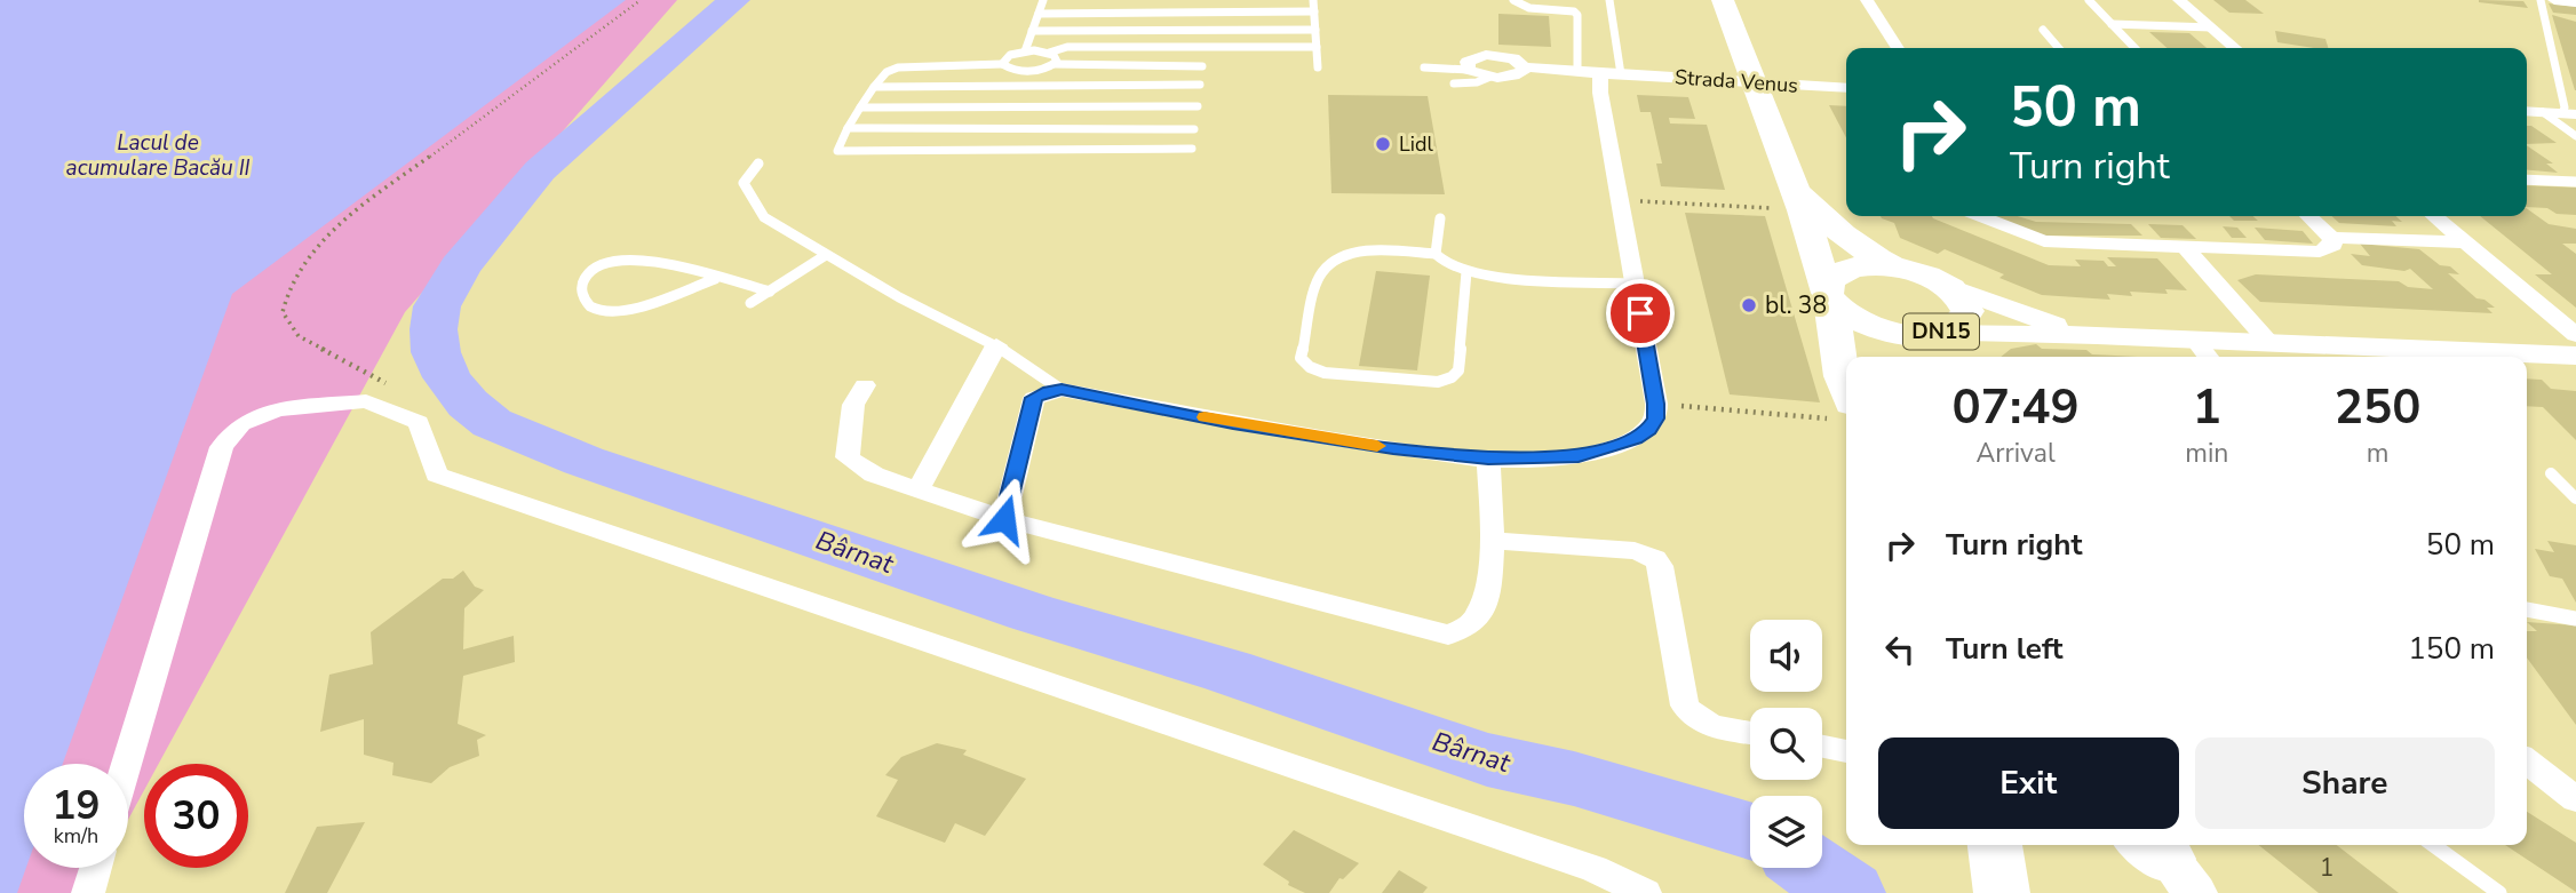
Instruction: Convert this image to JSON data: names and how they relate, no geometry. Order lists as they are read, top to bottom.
{
  "streets": {
    "main road": ["DN15"],
    "street": ["Strada Venus"]
  },
  "crossings": [
    ["Strada Venus", "DN15"]
  ],
  "water": ["Lacul de acumulare Bacău II", "Bârnat"],
  "places": ["Lidl", "bl. 38"],
  "house_numbers": ["1"],
  "page": {
    "turn": ["50 m", "Turn right"],
    "eta": [
      "07:49",
      "Arrival",
      "1",
      "min",
      "250",
      "m"
    ],
    "list": [
      {
        "name": "Turn right",
        "value": "50 m"
      },
      {
        "name": "Turn left",
        "value": "150 m"
      }
    ],
    "buttons": ["Exit", "Share"],
    "speed": "19 km/h",
    "limit": "30"
  }
}
